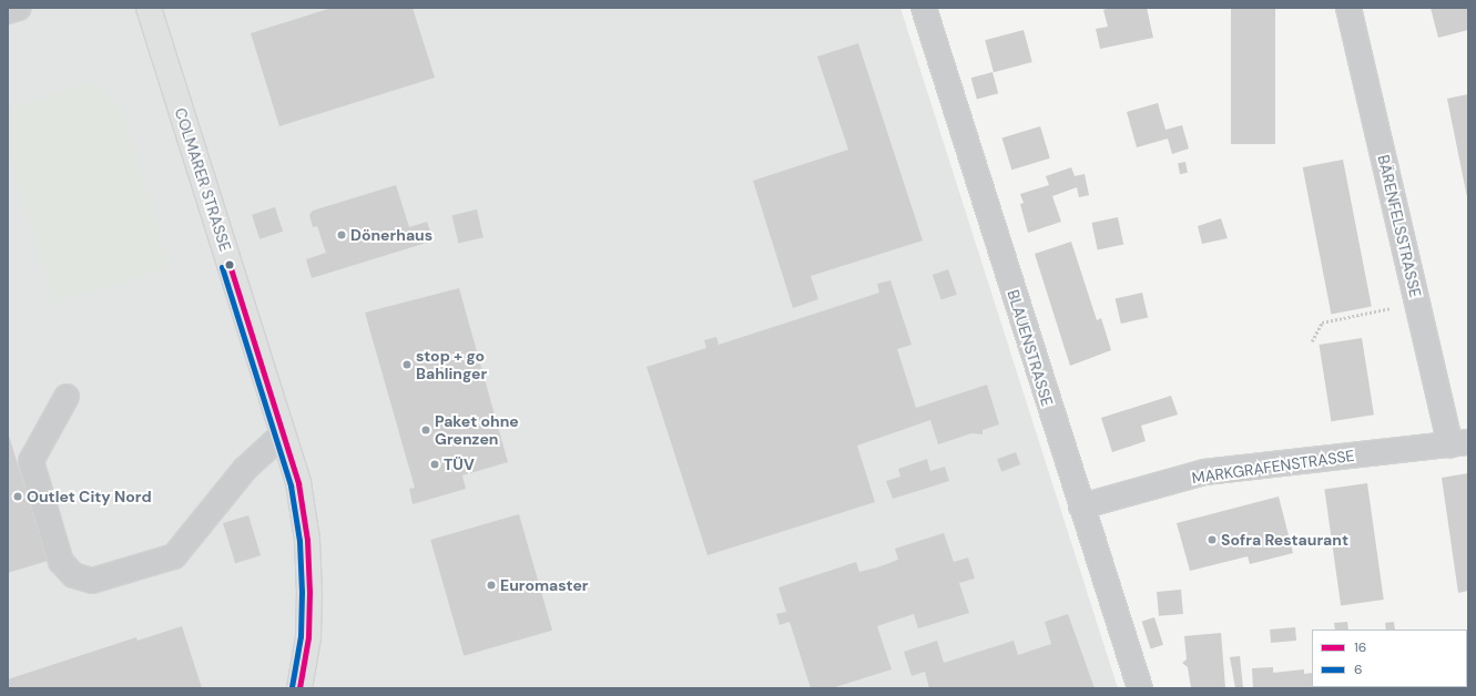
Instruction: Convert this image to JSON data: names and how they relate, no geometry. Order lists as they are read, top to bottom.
{
  "streets": {
    "main road": ["COLMARER STRASSE"],
    "street": ["BÄRENFELSSTRASSE", "BLAUENSTRASSE", "MARKGRAFENSTRASSE"]
  },
  "crossings": [
    ["BÄRENFELSSTRASSE", "MARKGRAFENSTRASSE"],
    ["BLAUENSTRASSE", "MARKGRAFENSTRASSE"]
  ],
  "places": [
    "Dönerhaus",
    "stop + go Bahlinger",
    "Paket ohne Grenzen",
    "TÜV",
    "Outlet City Nord",
    "Sofra Restaurant",
    "Euromaster"
  ],
  "lines": ["transit line 16", "transit line 6"],
  "legend": ["16", "6"]
}
